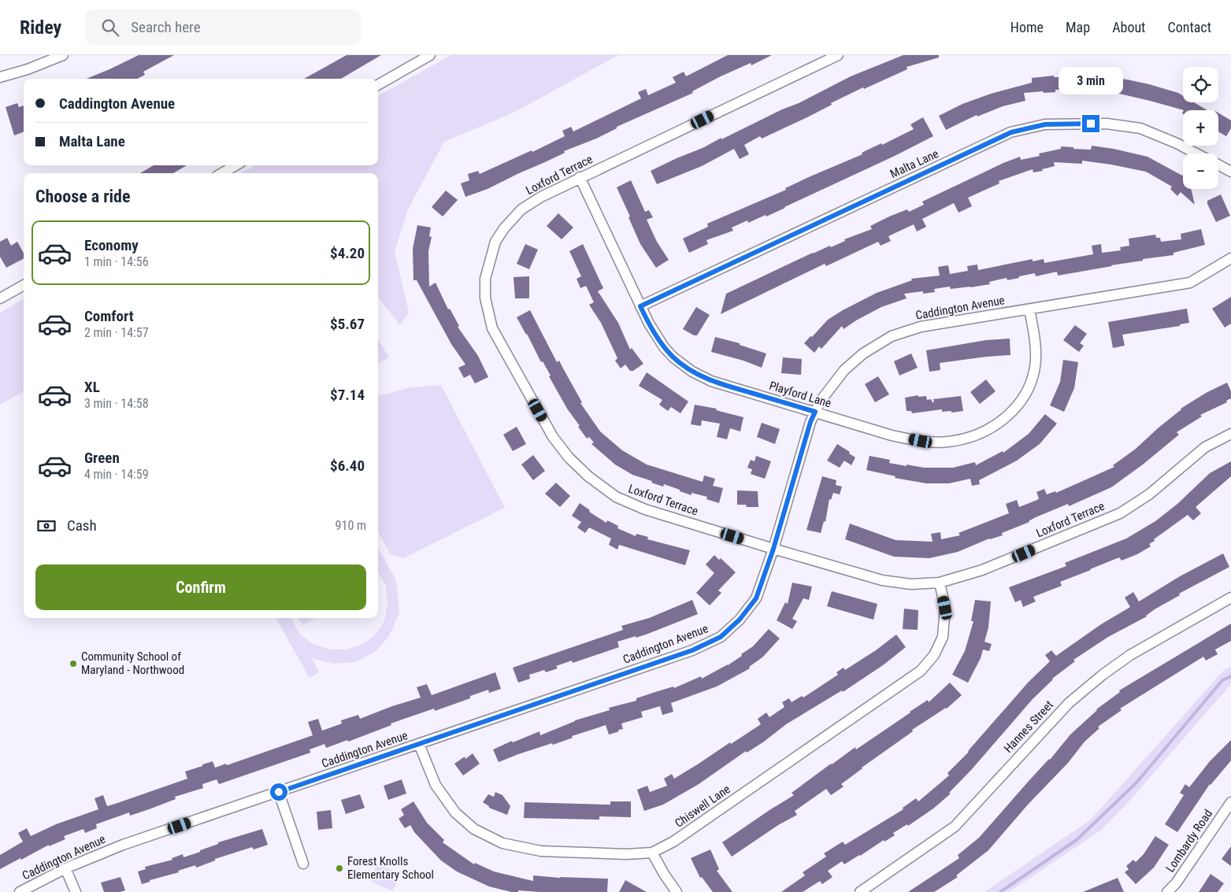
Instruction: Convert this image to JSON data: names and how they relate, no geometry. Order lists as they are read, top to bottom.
{
  "streets": {
    "street": [
      "Malta Lane",
      "Loxford Terrace",
      "Caddington Avenue",
      "Playford Lane",
      "Hannes Street",
      "Chiswell Lane",
      "Lombardy Road"
    ]
  },
  "crossings": [
    ["Malta Lane", "Playford Lane"],
    ["Loxford Terrace", "Caddington Avenue"],
    ["Loxford Terrace", "Playford Lane"],
    ["Loxford Terrace", "Chiswell Lane"],
    ["Caddington Avenue", "Playford Lane"],
    ["Caddington Avenue", "Chiswell Lane"]
  ],
  "places": ["Community School of Maryland - Northwood", "Forest Knolls Elementary School"],
  "page": {
    "header": "Ridey",
    "search": "Search here",
    "nav": [
      "Home",
      "Map",
      "About",
      "Contact"
    ],
    "map_buttons": ["+", "−"],
    "bubble": "3 min",
    "banner": ["Caddington Avenue", "Malta Lane"],
    "heading": "Choose a ride",
    "list": [
      {
        "name": "Economy",
        "note": "1 min · 14:56",
        "value": "$4.20"
      },
      {
        "name": "Comfort",
        "note": "2 min · 14:57",
        "value": "$5.67"
      },
      {
        "name": "XL",
        "note": "3 min · 14:58",
        "value": "$7.14"
      },
      {
        "name": "Green",
        "note": "4 min · 14:59",
        "value": "$6.40"
      }
    ],
    "pay": ["Cash", "910 m"],
    "buttons": "Confirm"
  }
}
